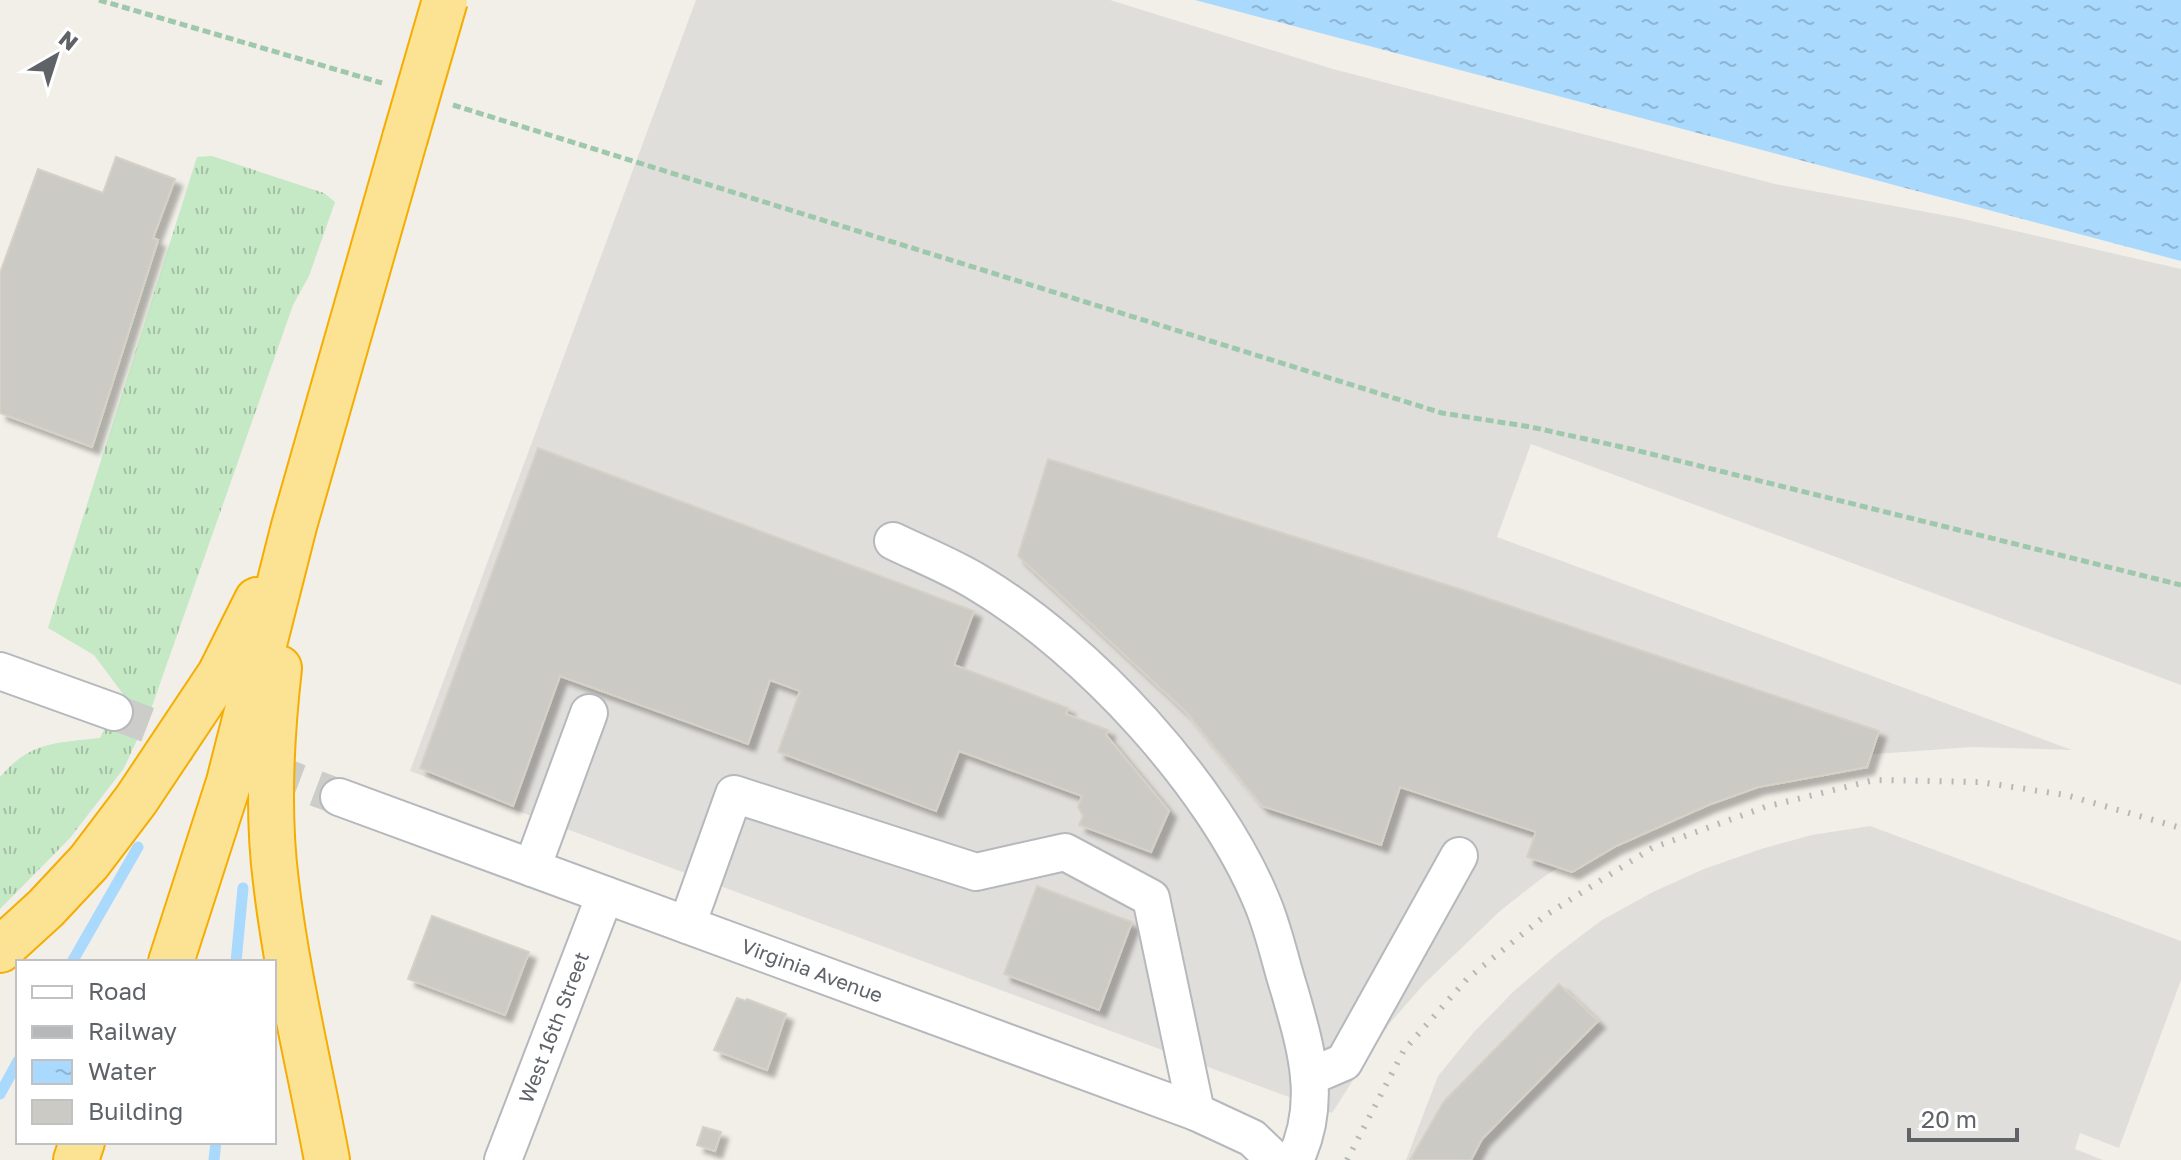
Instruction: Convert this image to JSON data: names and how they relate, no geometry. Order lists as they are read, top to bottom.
{
  "streets": {
    "street": ["Virginia Avenue", "West 16th Street"]
  },
  "crossings": [
    ["Virginia Avenue", "West 16th Street"]
  ],
  "legend": [
    "Road",
    "Railway",
    "Water",
    "Building"
  ],
  "scale_bar": "20 m",
  "north": "top right"
}
